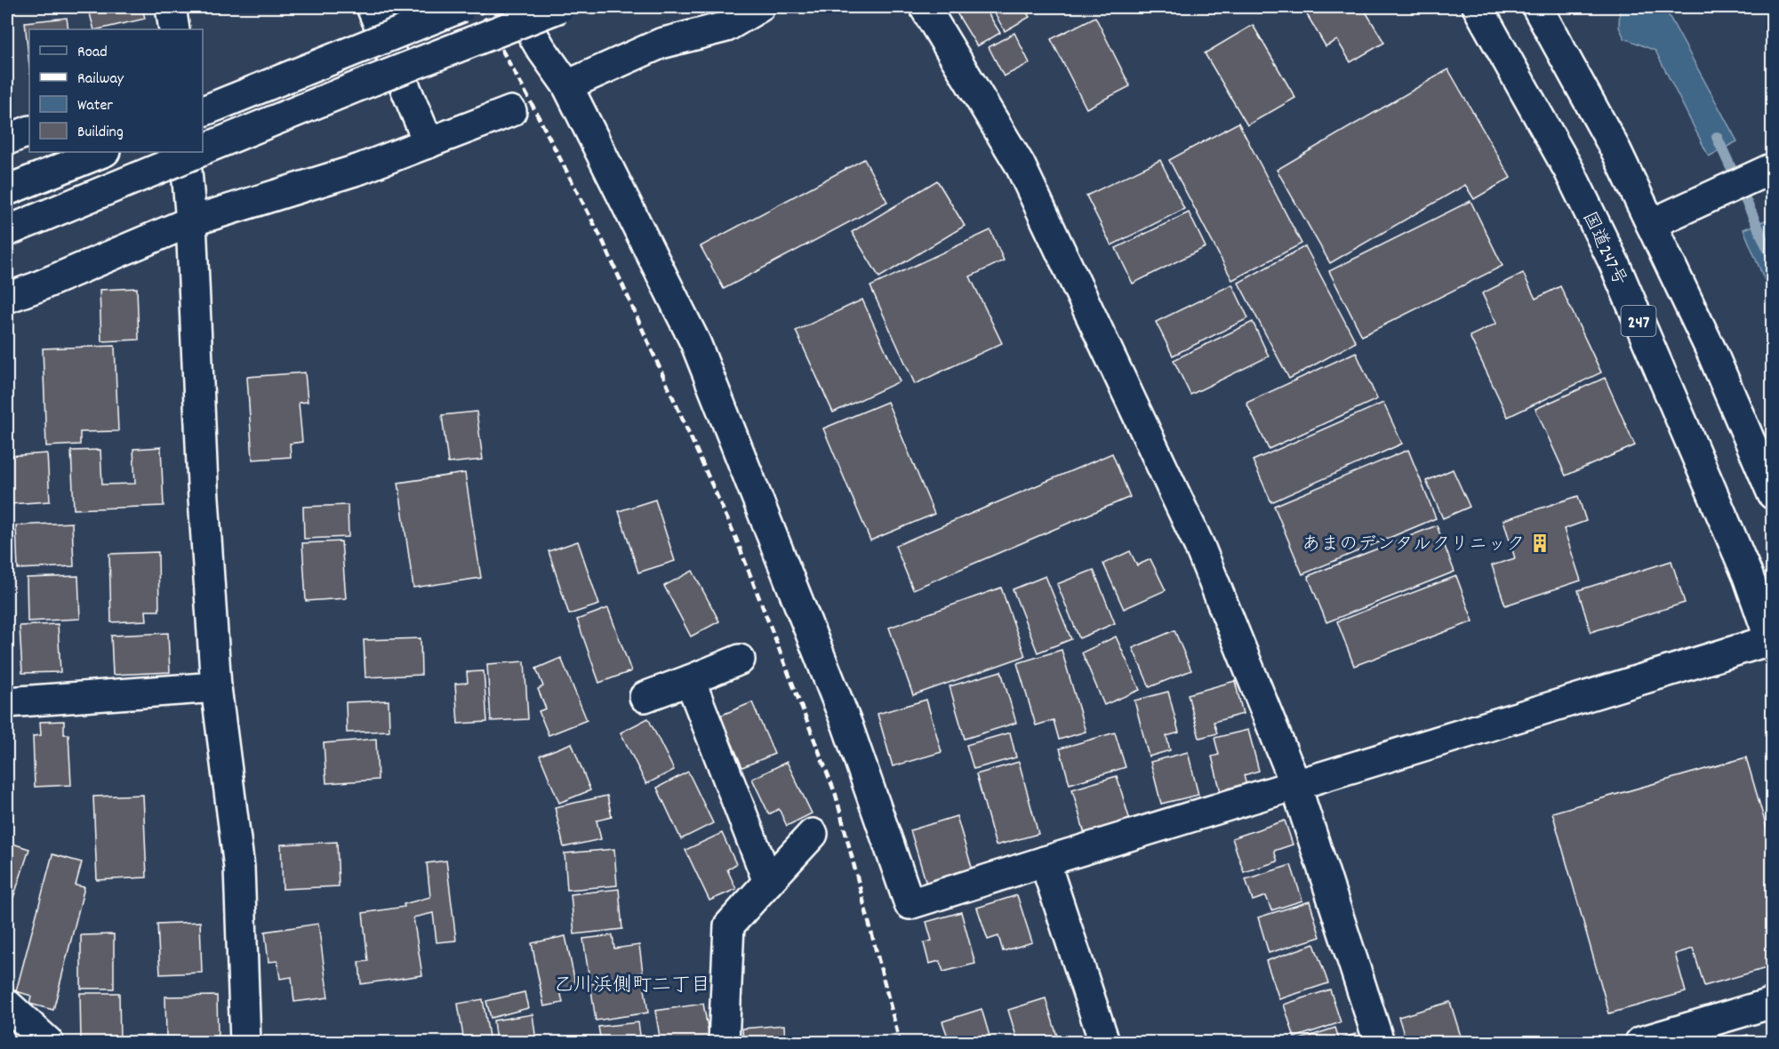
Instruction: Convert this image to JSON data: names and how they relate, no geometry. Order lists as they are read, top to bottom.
{
  "streets": {
    "main road": ["国道247号", "247"]
  },
  "districts": ["乙川浜側町二丁目"],
  "places": {
    "building": ["あまのデンタルクリニック"]
  },
  "legend": [
    "Road",
    "Railway",
    "Water",
    "Building"
  ]
}
